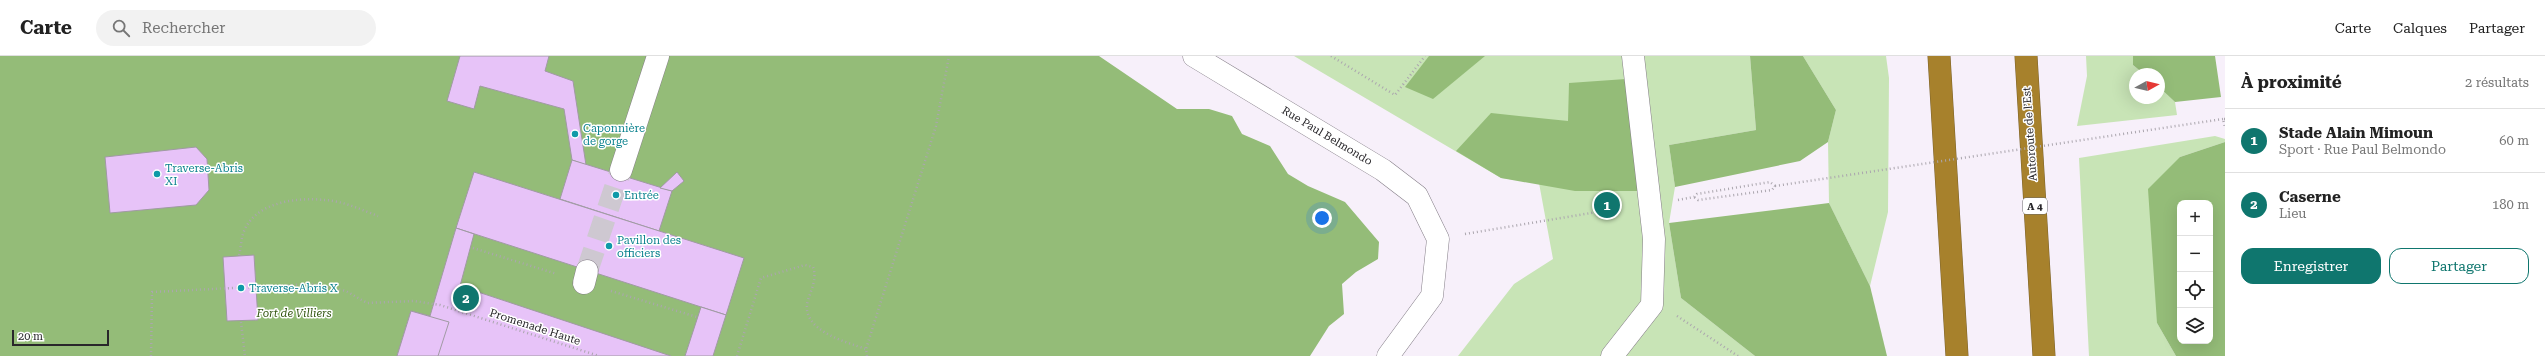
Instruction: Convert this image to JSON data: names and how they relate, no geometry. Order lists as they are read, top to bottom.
{
  "streets": {
    "highway": ["Autoroute de l’Est", "A 4"],
    "street": ["Rue Paul Belmondo"],
    "path": ["Promenade Haute"]
  },
  "parks": ["Fort de Villiers"],
  "places": [
    "Caponnière de gorge",
    "Traverse-Abris XI",
    "Entrée",
    "Pavillon des officiers",
    "Traverse-Abris X"
  ],
  "scale_bar": "20 m",
  "north": "right",
  "page": {
    "header": "Carte",
    "search": "Rechercher",
    "nav": ["Carte", "Calques", "Partager"],
    "heading": ["À proximité", "2 résultats"],
    "list": [
      {
        "mark": "1",
        "name": "Stade Alain Mimoun",
        "note": "Sport · Rue Paul Belmondo",
        "value": "60 m"
      },
      {
        "mark": "2",
        "name": "Caserne",
        "note": "Lieu",
        "value": "180 m"
      }
    ],
    "pins": ["1", "2"],
    "map_buttons": ["+", "−"],
    "buttons": ["Enregistrer", "Partager"],
    "scale": "20 m"
  }
}
